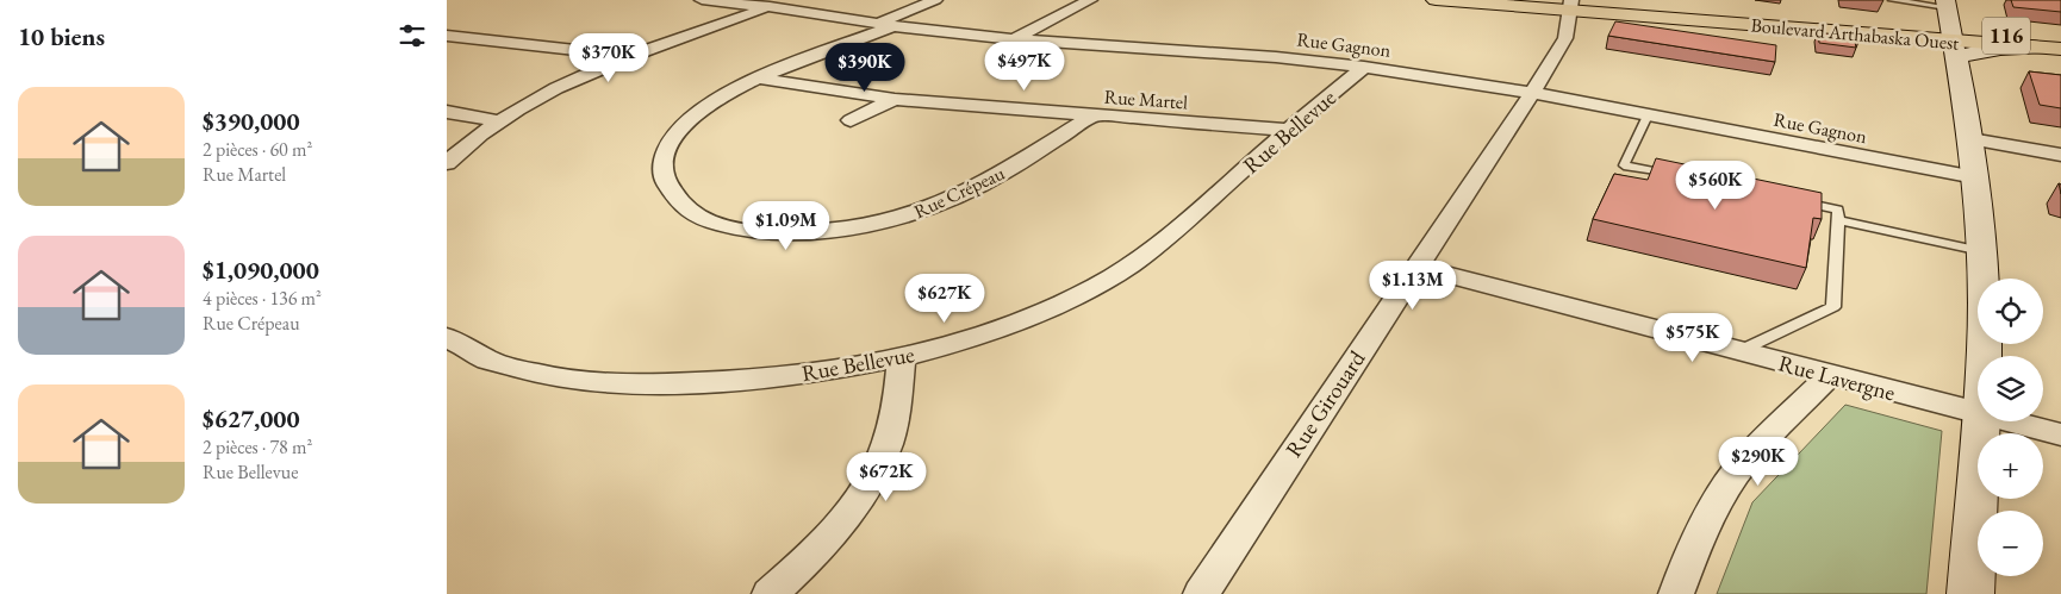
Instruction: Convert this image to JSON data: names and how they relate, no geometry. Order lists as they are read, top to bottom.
{
  "streets": {
    "main road": ["Boulevard Arthabaska Ouest", "116"],
    "street": [
      "Rue Gagnon",
      "Rue Martel",
      "Rue Bellevue",
      "Rue Crépeau",
      "Rue Lavergne",
      "Rue Girouard"
    ]
  },
  "crossings": [
    ["Boulevard Arthabaska Ouest", "Rue Girouard"],
    ["Rue Gagnon", "Rue Bellevue"],
    ["Rue Gagnon", "Rue Crépeau"],
    ["Rue Gagnon", "Rue Girouard"],
    ["Rue Martel", "Rue Bellevue"],
    ["Rue Martel", "Rue Crépeau"],
    ["Rue Lavergne", "Rue Girouard"]
  ],
  "page": {
    "heading": "10 biens",
    "price": [
      "$370K",
      "$497K",
      "$390K",
      "$560K",
      "$1.09M",
      "$1.13M",
      "$627K",
      "$575K",
      "$290K",
      "$672K"
    ],
    "list": [
      {
        "name": "$390,000",
        "note": "2 pièces · 60 m² · Rue Martel"
      },
      {
        "name": "$1,090,000",
        "note": "4 pièces · 136 m² · Rue Crépeau"
      },
      {
        "name": "$627,000",
        "note": "2 pièces · 78 m² · Rue Bellevue"
      }
    ],
    "map_buttons": ["+", "−"]
  }
}
